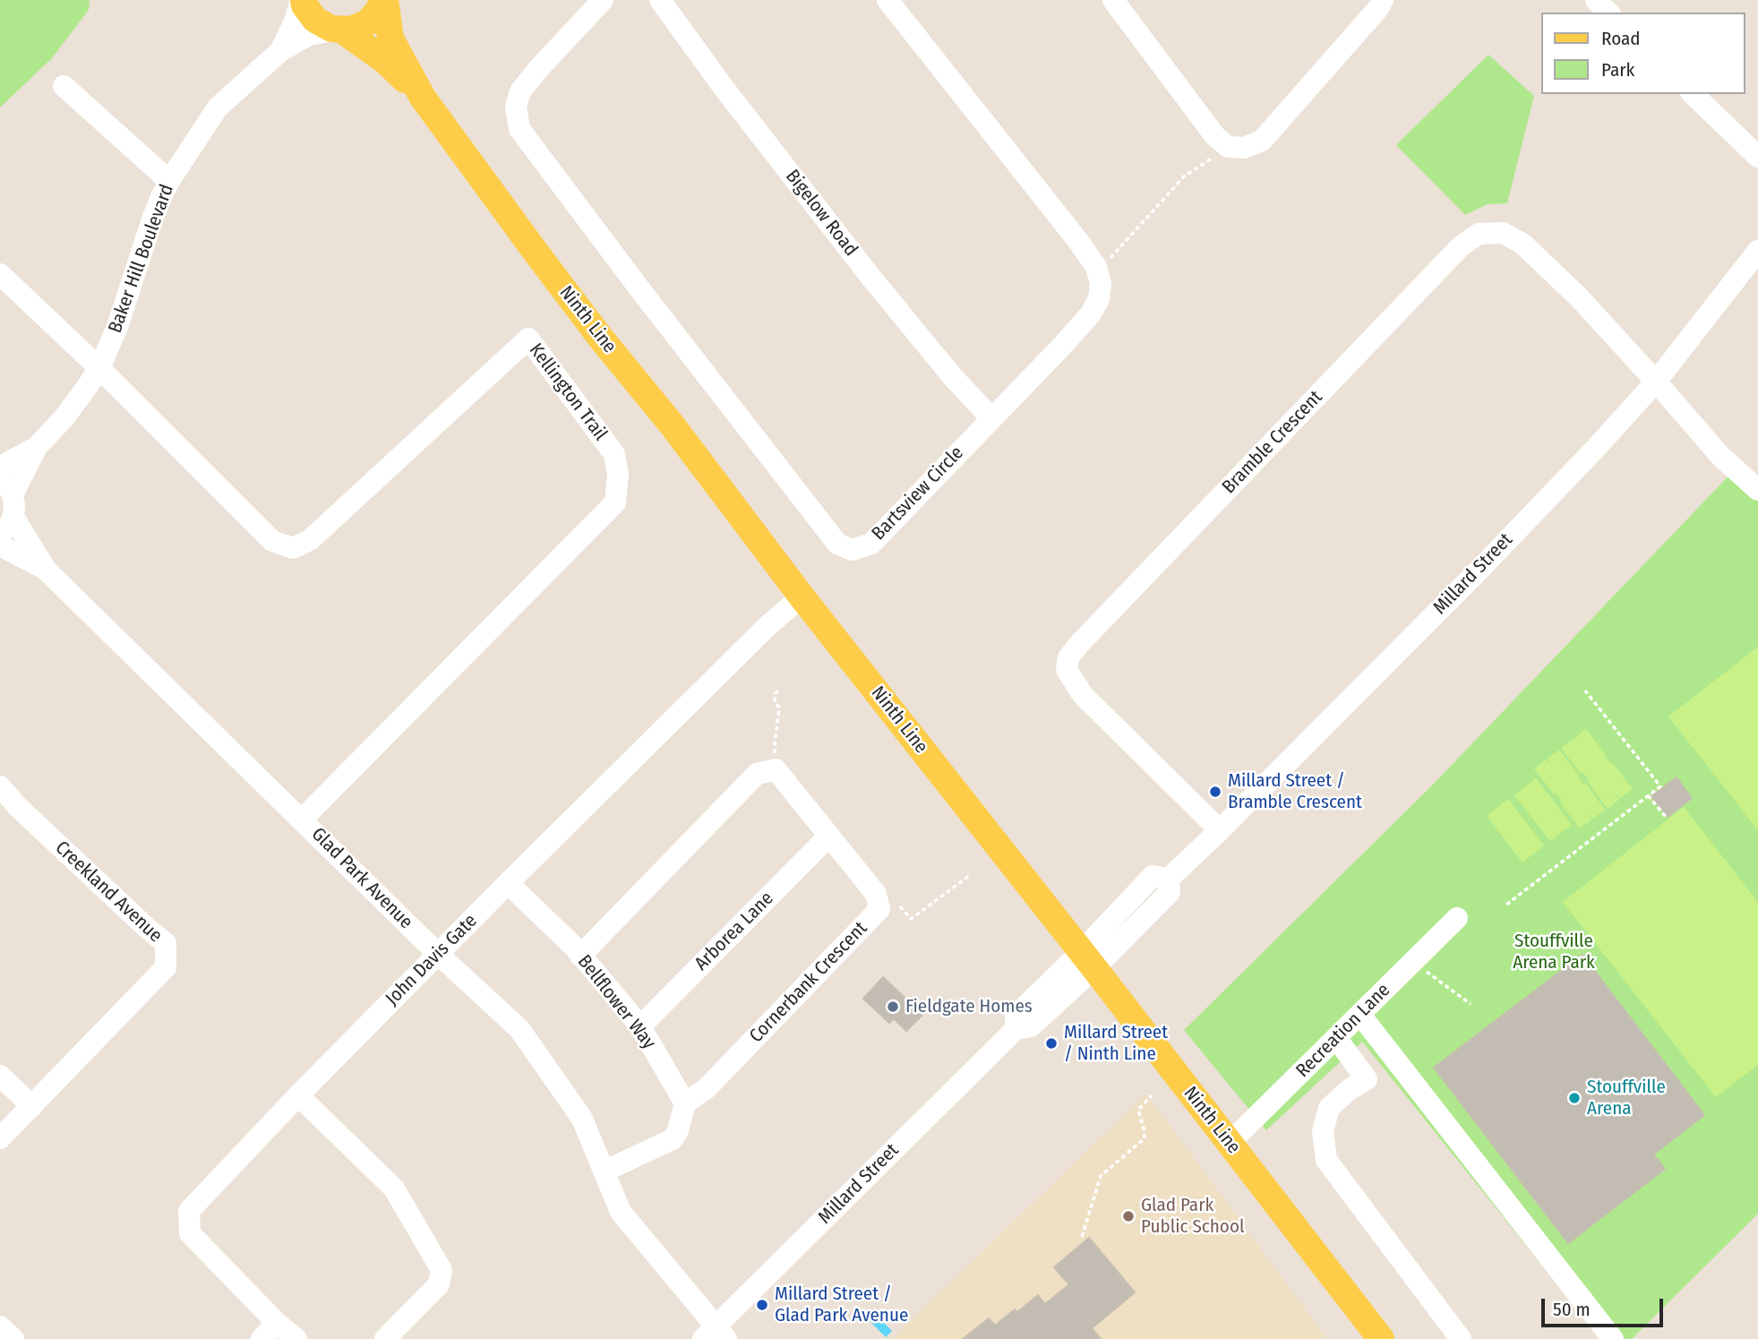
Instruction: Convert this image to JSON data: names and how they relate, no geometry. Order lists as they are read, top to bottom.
{
  "streets": {
    "main road": ["Ninth Line"],
    "street": [
      "Bigelow Road",
      "Baker Hill Boulevard",
      "Kellington Trail",
      "Bramble Crescent",
      "Bartsview Circle",
      "Millard Street",
      "Glad Park Avenue",
      "Creekland Avenue",
      "Arborea Lane",
      "John Davis Gate",
      "Cornerbank Crescent",
      "Bellflower Way",
      "Recreation Lane"
    ]
  },
  "crossings": [
    ["Bigelow Road", "Bartsview Circle"],
    ["Baker Hill Boulevard", "Ninth Line"],
    ["Baker Hill Boulevard", "Kellington Trail"],
    ["Ninth Line", "Millard Street"],
    ["Ninth Line", "John Davis Gate"],
    ["Ninth Line", "Recreation Lane"],
    ["Kellington Trail", "Glad Park Avenue"],
    ["Bramble Crescent", "Millard Street"],
    ["Millard Street", "Glad Park Avenue"],
    ["Glad Park Avenue", "John Davis Gate"],
    ["Arborea Lane", "Cornerbank Crescent"],
    ["Arborea Lane", "Bellflower Way"],
    ["John Davis Gate", "Bellflower Way"],
    ["Cornerbank Crescent", "Bellflower Way"]
  ],
  "parks": ["Stouffville Arena Park"],
  "places": [
    "Millard Street / Bramble Crescent",
    "Fieldgate Homes",
    "Millard Street / Ninth Line",
    "Stouffville Arena",
    "Glad Park Public School",
    "Millard Street / Glad Park Avenue"
  ],
  "legend": ["Road", "Park"],
  "scale_bar": "50 m"
}
